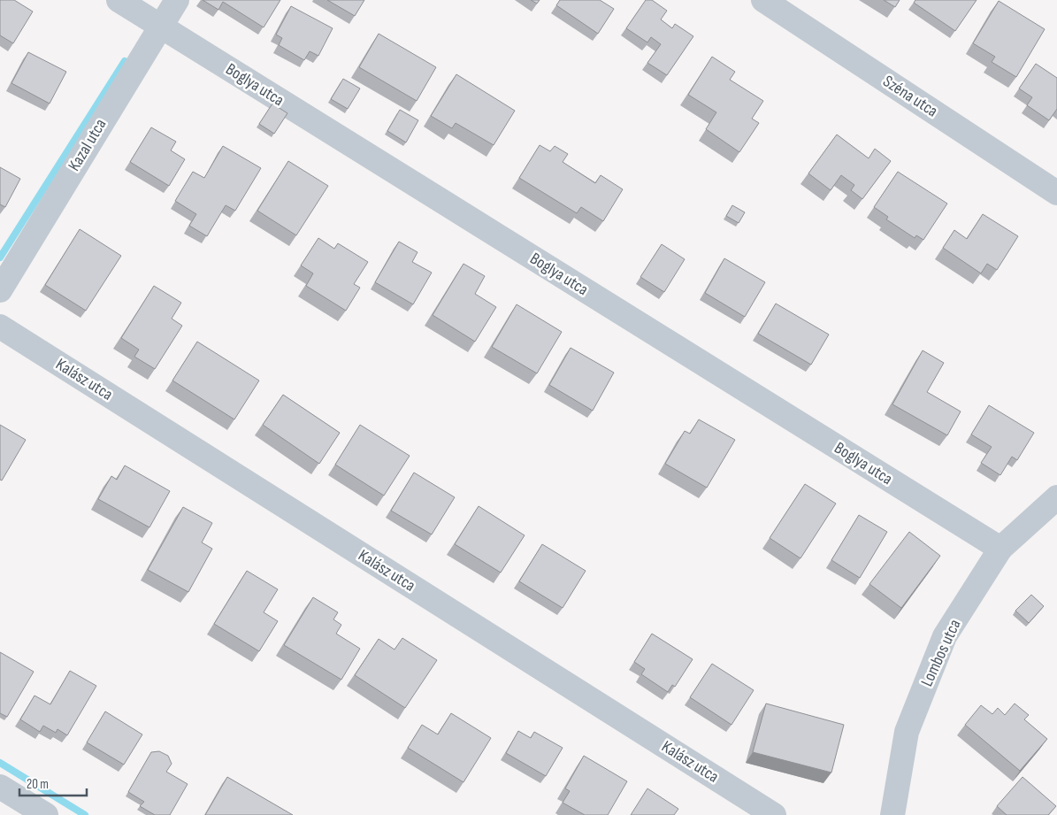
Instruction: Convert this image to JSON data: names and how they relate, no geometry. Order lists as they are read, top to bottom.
{
  "streets": {
    "street": [
      "Boglya utca",
      "Széna utca",
      "Kazal utca",
      "Kalász utca",
      "Lombos utca"
    ]
  },
  "crossings": [
    ["Boglya utca", "Kazal utca"],
    ["Boglya utca", "Lombos utca"]
  ],
  "scale_bar": "20 m"
}
